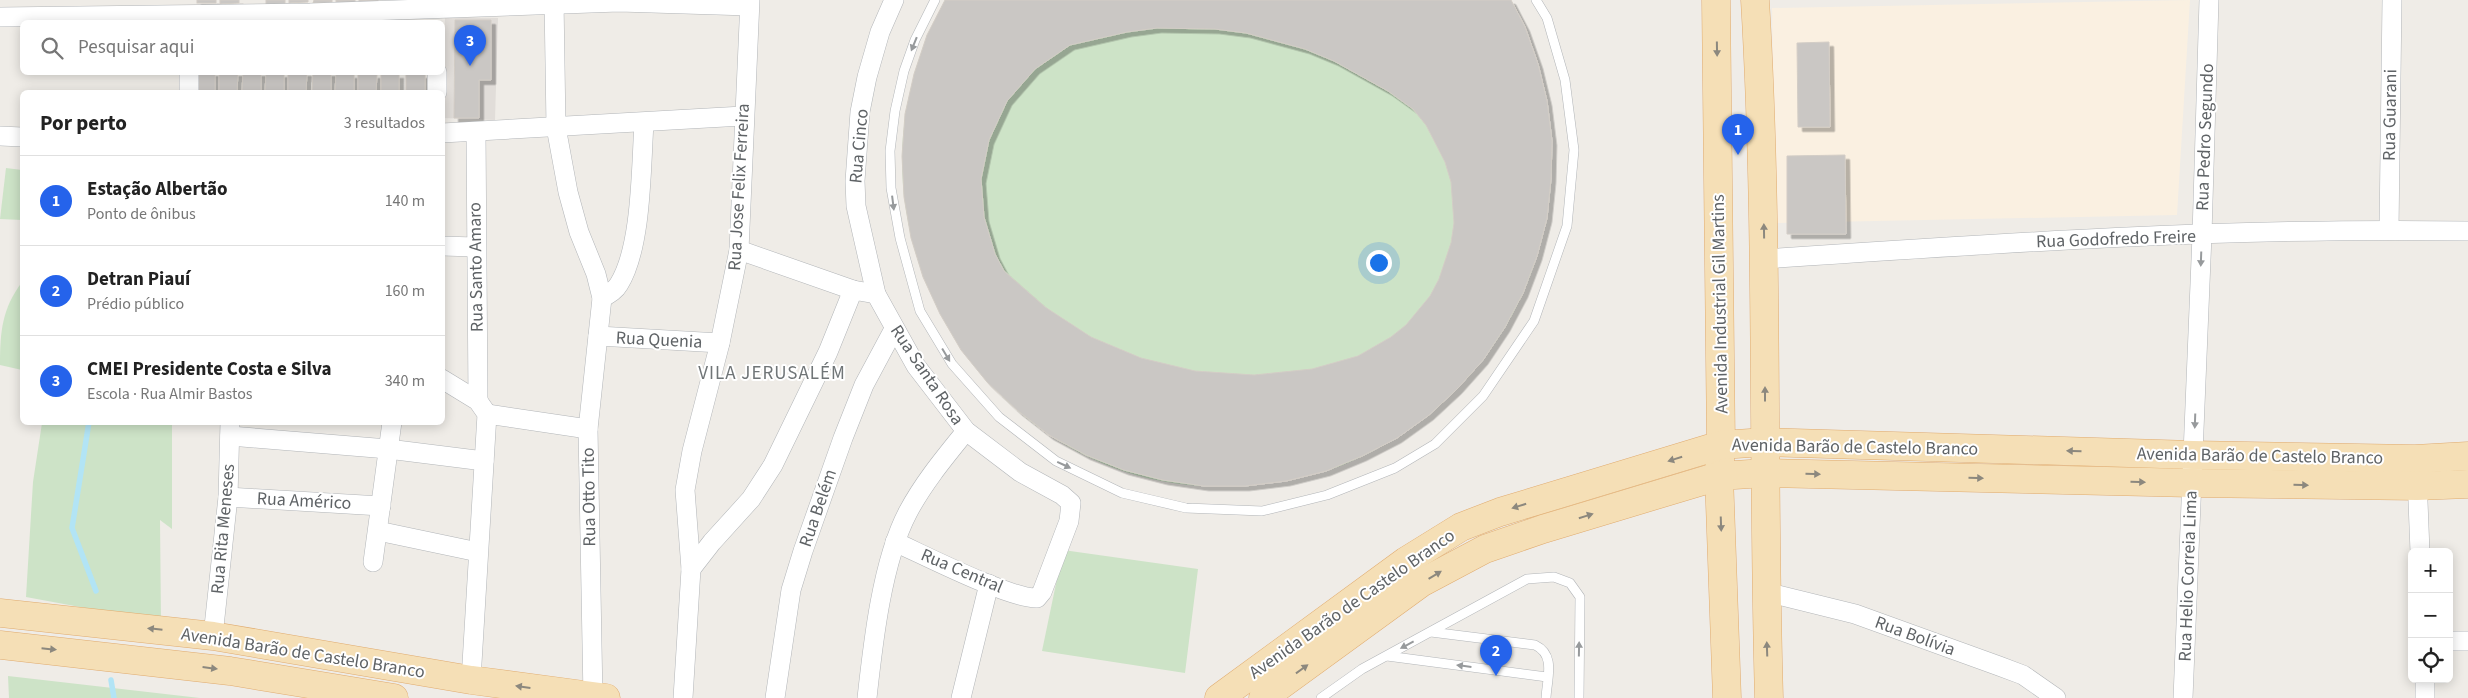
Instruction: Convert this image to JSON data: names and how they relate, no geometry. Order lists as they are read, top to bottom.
{
  "streets": {
    "main road": ["Avenida Industrial Gil Martins", "Avenida Barão de Castelo Branco"],
    "street": [
      "Rua Guarani",
      "Rua Pedro Segundo",
      "Rua Cinco",
      "Rua Jose Felix Ferreira",
      "Rua Godofredo Freire",
      "Rua Santo Amaro",
      "Rua Quenia",
      "Rua Santa Rosa",
      "Rua Otto Tito",
      "Rua Américo",
      "Rua Belém",
      "Rua Rita Meneses",
      "Rua Central",
      "Rua Helio Correia Lima",
      "Rua Bolívia"
    ]
  },
  "crossings": [
    ["Rua Guarani", "Rua Godofredo Freire"],
    ["Rua Pedro Segundo", "Rua Godofredo Freire"],
    ["Rua Pedro Segundo", "Avenida Barão de Castelo Branco"],
    ["Rua Pedro Segundo", "Rua Helio Correia Lima"],
    ["Rua Cinco", "Rua Santa Rosa"],
    ["Rua Jose Felix Ferreira", "Rua Quenia"],
    ["Avenida Industrial Gil Martins", "Avenida Barão de Castelo Branco"],
    ["Rua Quenia", "Rua Otto Tito"],
    ["Rua Santa Rosa", "Rua Belém"],
    ["Rua Santa Rosa", "Rua Central"],
    ["Avenida Barão de Castelo Branco", "Rua Otto Tito"],
    ["Avenida Barão de Castelo Branco", "Rua Rita Meneses"],
    ["Avenida Barão de Castelo Branco", "Rua Helio Correia Lima"],
    ["Rua Américo", "Rua Rita Meneses"]
  ],
  "one_way": ["Rua Pedro Segundo"],
  "districts": ["VILA JERUSALÉM"],
  "page": {
    "search": "Pesquisar aqui",
    "pins": ["3", "1", "2"],
    "heading": ["Por perto", "3 resultados"],
    "list": [
      {
        "mark": "1",
        "name": "Estação Albertão",
        "note": "Ponto de ônibus",
        "value": "140 m"
      },
      {
        "mark": "2",
        "name": "Detran Piauí",
        "note": "Prédio público",
        "value": "160 m"
      },
      {
        "mark": "3",
        "name": "CMEI Presidente Costa e Silva",
        "note": "Escola · Rua Almir Bastos",
        "value": "340 m"
      }
    ],
    "map_buttons": ["+", "−"]
  }
}
